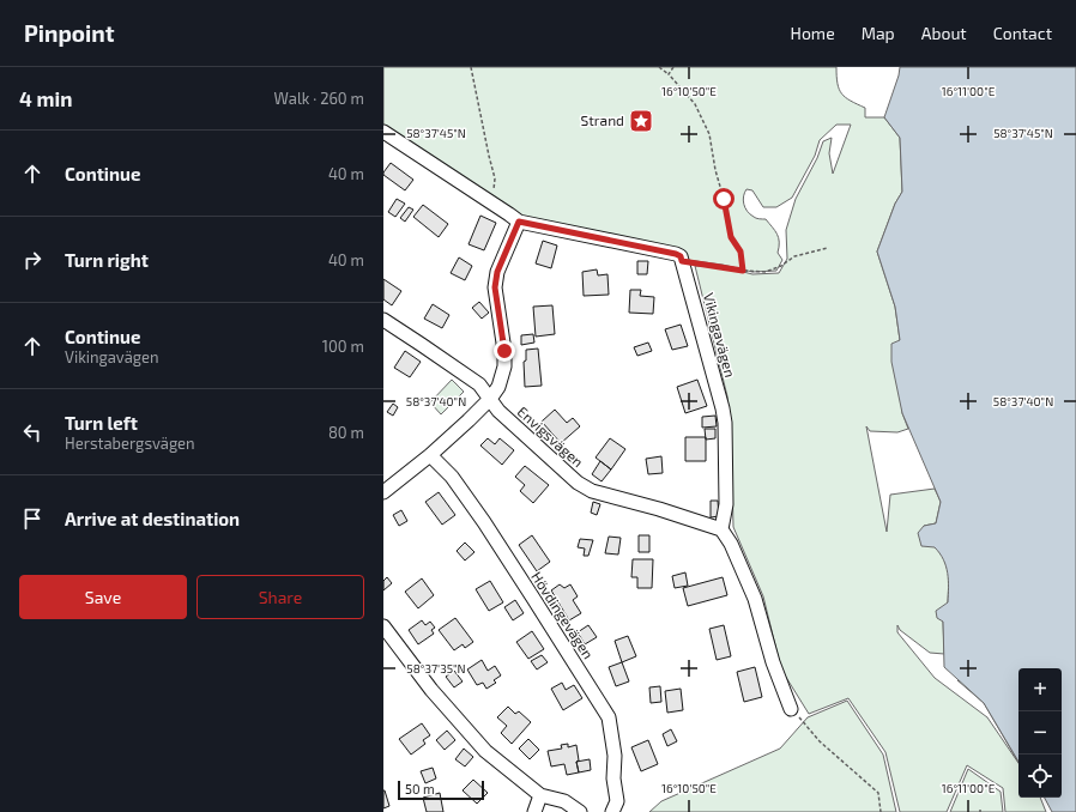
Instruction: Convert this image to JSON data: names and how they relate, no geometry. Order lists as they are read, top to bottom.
{
  "streets": {
    "street": ["Vikingavägen", "Envigsvägen", "Hövdingevägen"]
  },
  "crossings": [
    ["Vikingavägen", "Envigsvägen"]
  ],
  "places": {
    "place": ["Strand"]
  },
  "scale_bar": "50 m",
  "page": {
    "header": "Pinpoint",
    "nav": [
      "Home",
      "Map",
      "About",
      "Contact"
    ],
    "heading": ["4 min", "Walk · 260 m"],
    "list": [
      ["Continue", "40 m"],
      ["Turn right", "40 m"],
      ["Continue", "Vikingavägen", "100 m"],
      ["Turn left", "Herstabergsvägen", "80 m"],
      "Arrive at destination"
    ],
    "buttons": ["Save", "Share"],
    "map_buttons": ["+", "−"],
    "scale": "50 m"
  },
  "coordinates": [
    "16°10'50\"E",
    "16°11'00\"E",
    "58°37'45\"N",
    "58°37'40\"N",
    "58°37'35\"N"
  ]
}
